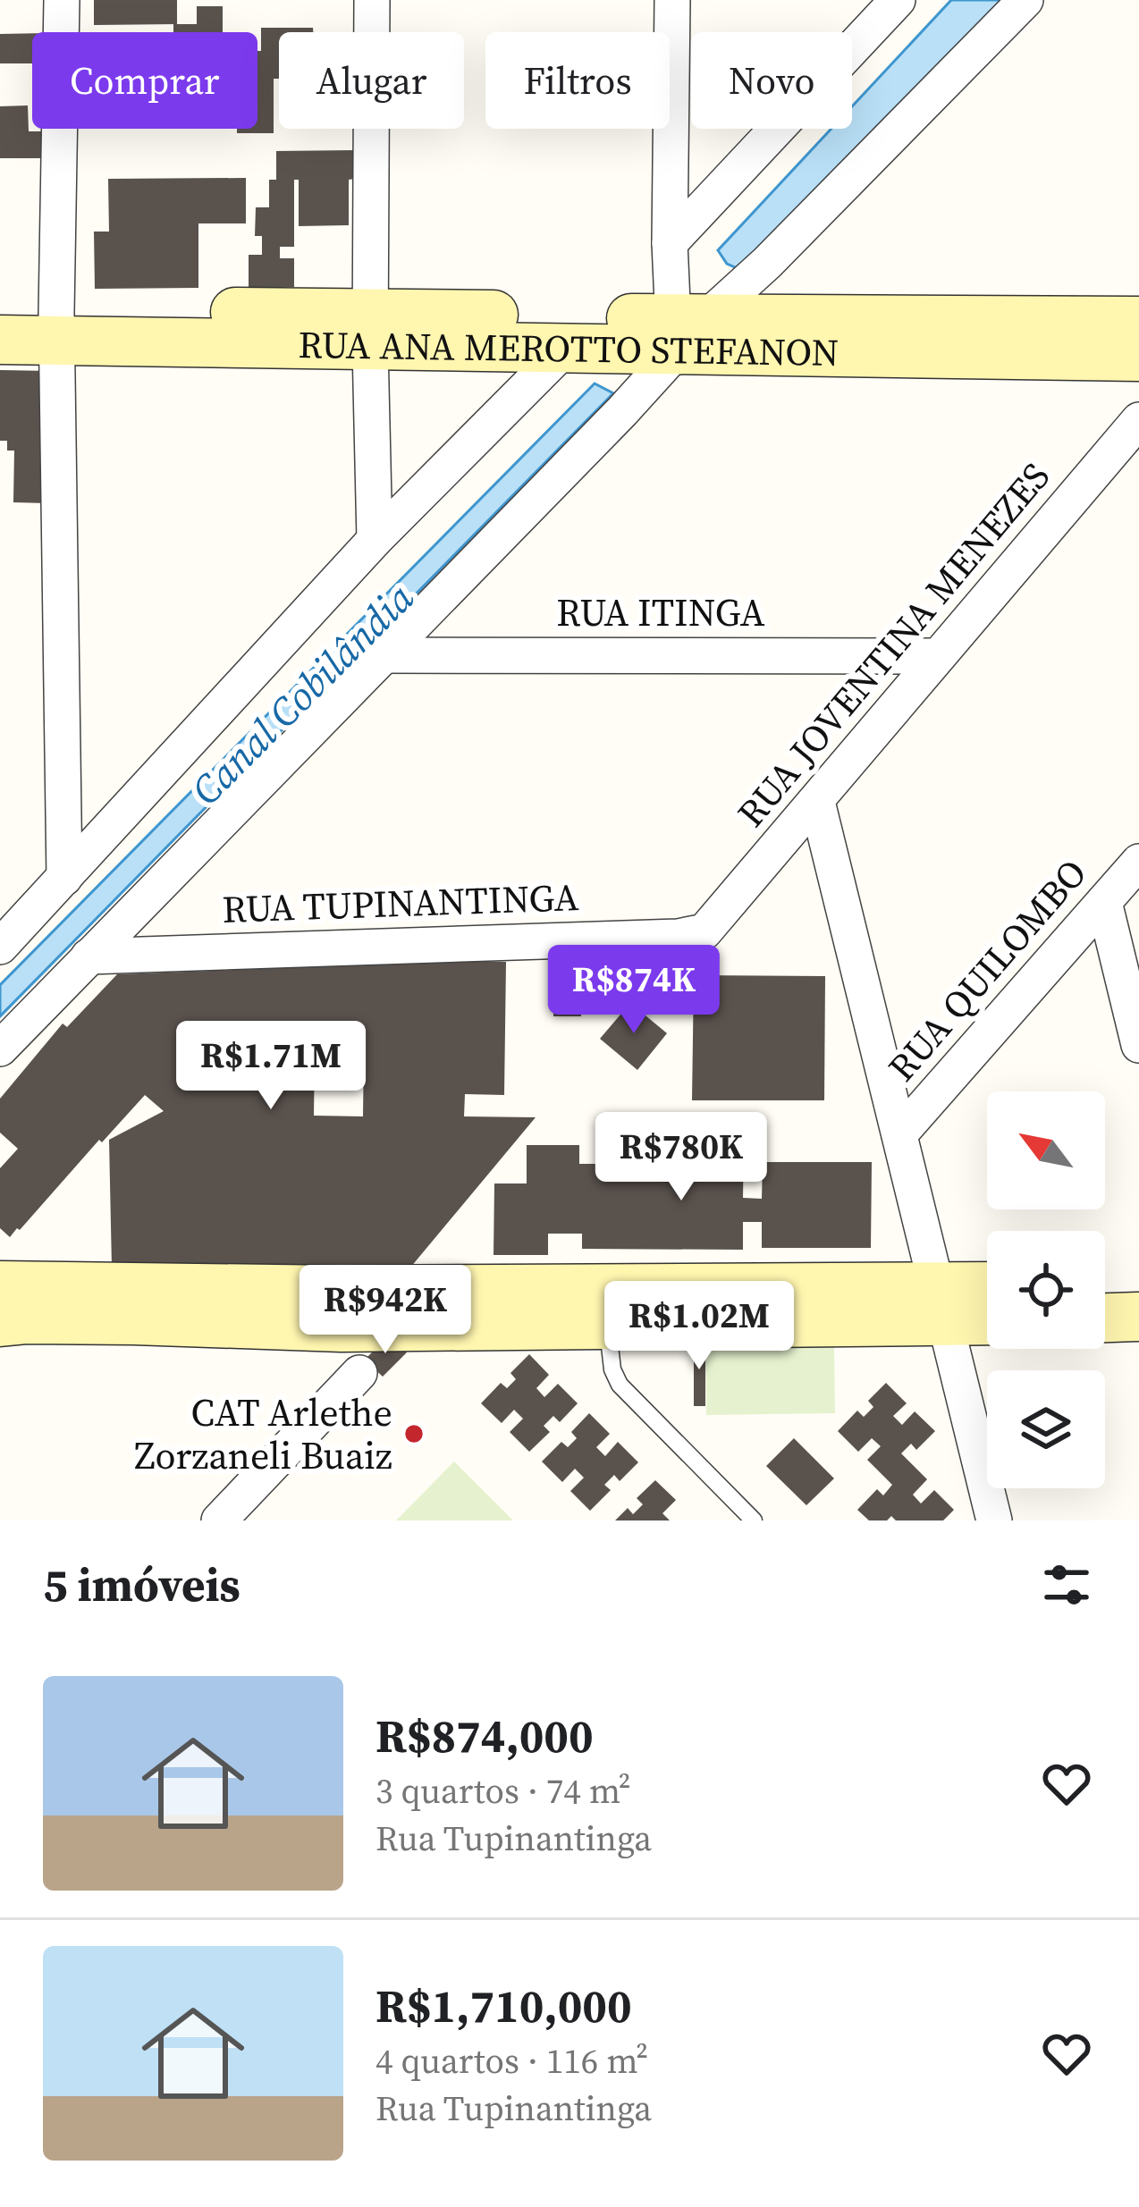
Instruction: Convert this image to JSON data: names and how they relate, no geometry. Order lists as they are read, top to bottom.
{
  "streets": {
    "street": [
      "RUA ANA MEROTTO STEFANON",
      "RUA ITINGA",
      "RUA JOVENTINA MENEZES",
      "RUA TUPINANTINGA",
      "RUA QUILOMBO"
    ]
  },
  "crossings": [
    ["RUA ITINGA", "RUA JOVENTINA MENEZES"],
    ["RUA JOVENTINA MENEZES", "RUA TUPINANTINGA"]
  ],
  "water": ["Canal Cobilândia"],
  "places": ["CAT Arlethe Zorzaneli Buaiz"],
  "north": "top left",
  "page": {
    "chip": [
      "Comprar",
      "Alugar",
      "Filtros",
      "Novo"
    ],
    "price": [
      "R$874K",
      "R$1.71M",
      "R$780K",
      "R$942K",
      "R$1.02M"
    ],
    "heading": "5 imóveis",
    "list": [
      {
        "name": "R$874,000",
        "note": "3 quartos · 74 m² · Rua Tupinantinga"
      },
      {
        "name": "R$1,710,000",
        "note": "4 quartos · 116 m² · Rua Tupinantinga"
      }
    ]
  }
}
